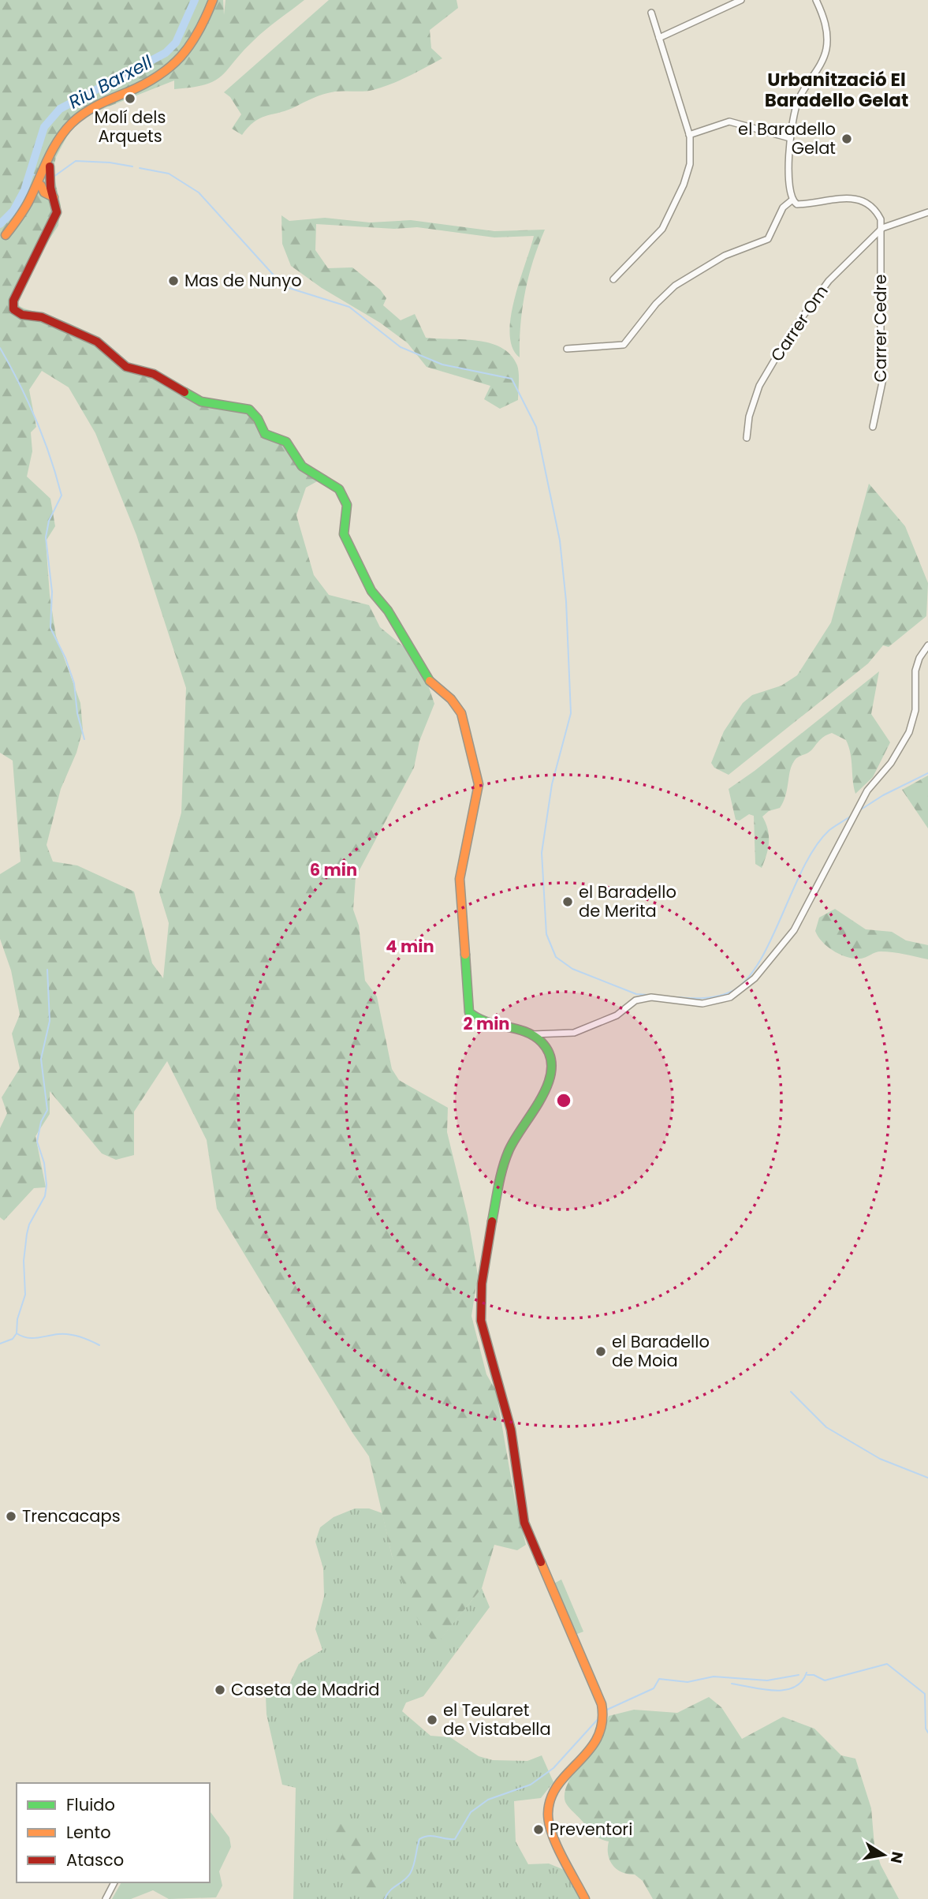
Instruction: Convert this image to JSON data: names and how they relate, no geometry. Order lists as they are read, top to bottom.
{
  "streets": {
    "street": ["Carrer Om", "Carrer Cedre"]
  },
  "crossings": [
    ["Carrer Om", "Carrer Cedre"]
  ],
  "districts": ["Urbanització El Baradello Gelat"],
  "water": ["Riu Barxell"],
  "places": [
    "Molí dels Arquets",
    "el Baradello Gelat",
    "Mas de Nunyo",
    "el Baradello de Merita",
    "el Baradello de Moia",
    "Trencacaps",
    "Caseta de Madrid",
    "el Teularet de Vistabella",
    "Preventori"
  ],
  "legend": ["Fluido", "Lento", "Atasco"],
  "north": "right",
  "rings": ["6 min", "4 min", "2 min"]
}
